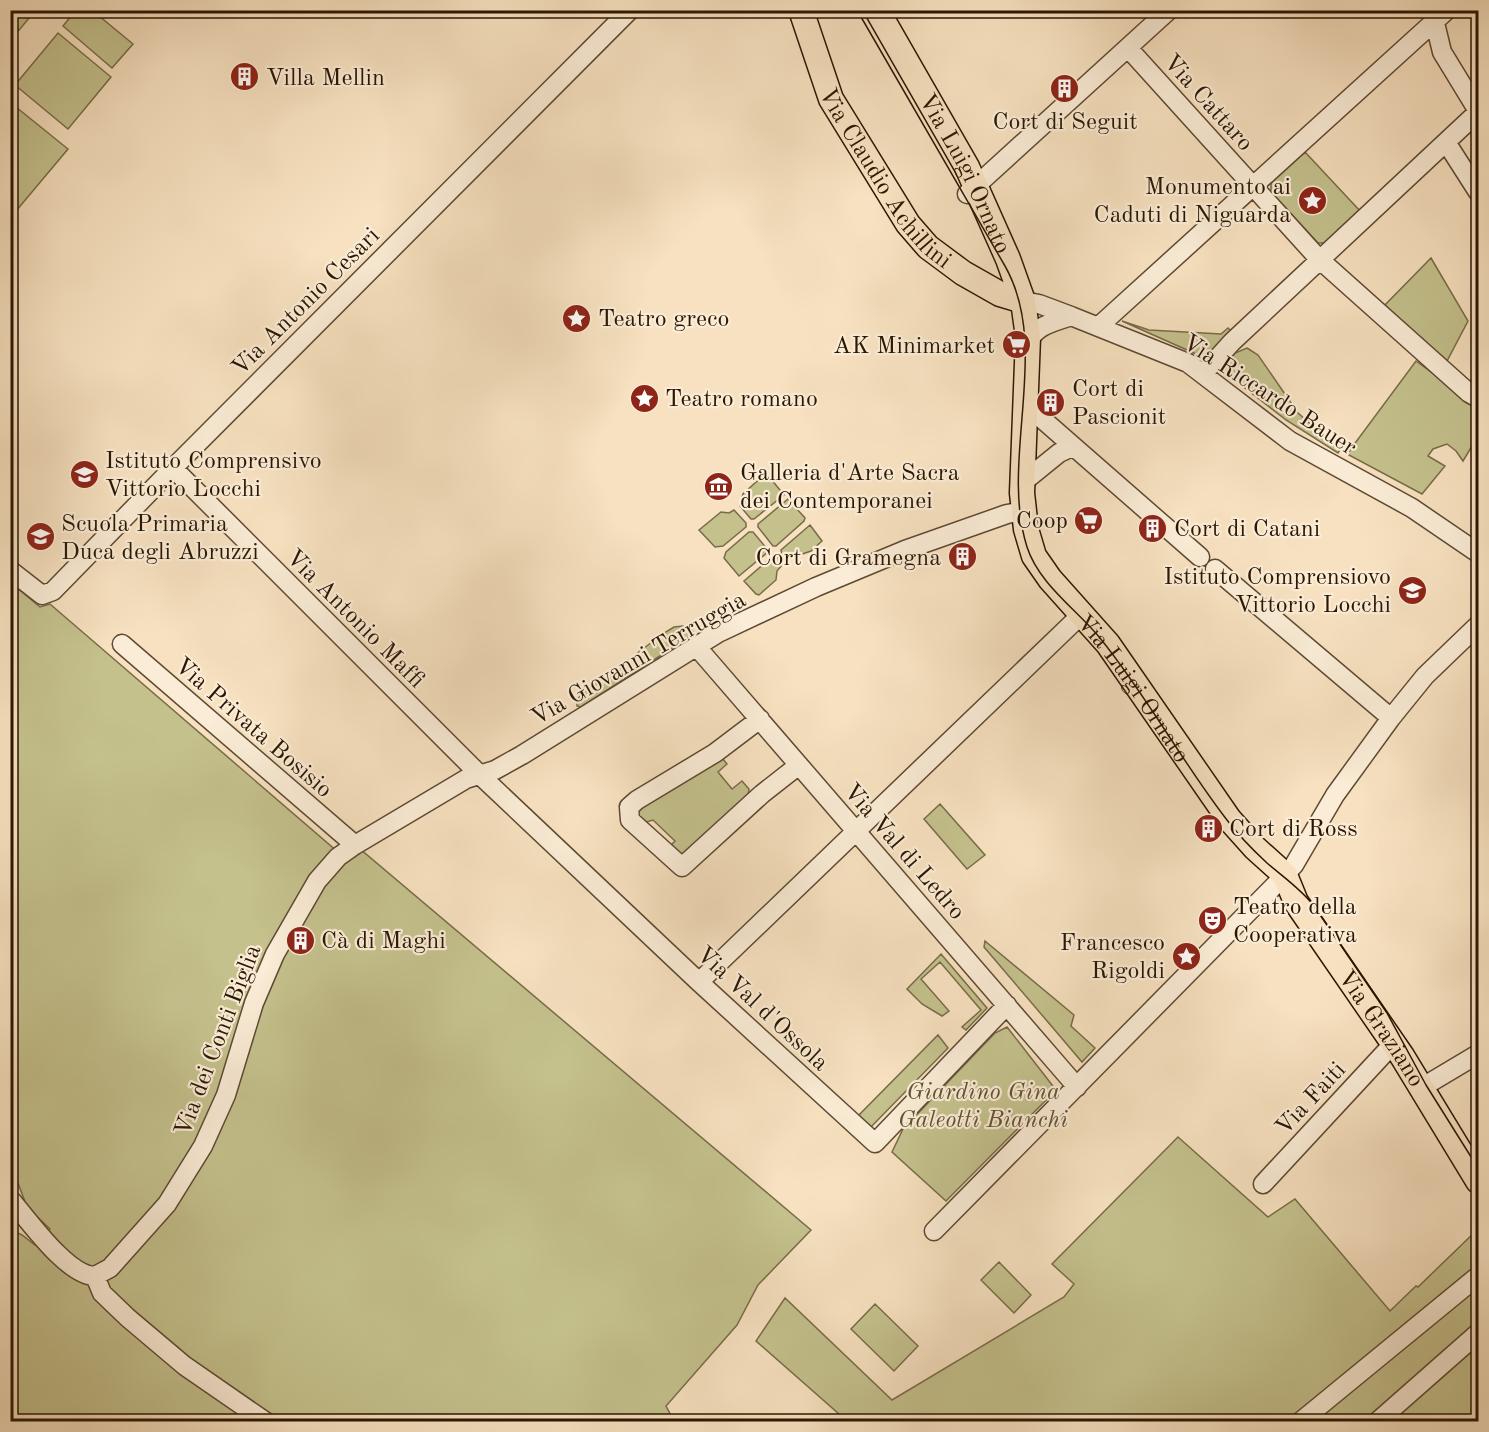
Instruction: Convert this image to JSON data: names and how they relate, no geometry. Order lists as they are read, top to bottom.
{
  "streets": {
    "main road": ["Via Luigi Ornato", "Via Claudio Achillini", "Via Graziano"],
    "street": [
      "Via Cattaro",
      "Via Antonio Cesari",
      "Via Riccardo Bauer",
      "Via Antonio Maffi",
      "Via Giovanni Terruggia",
      "Via Privata Bosisio",
      "Via Val di Ledro",
      "Via Val d'Ossola",
      "Via dei Conti Biglia",
      "Via Faiti"
    ]
  },
  "crossings": [
    ["Via Luigi Ornato", "Via Claudio Achillini"],
    ["Via Luigi Ornato", "Via Riccardo Bauer"],
    ["Via Luigi Ornato", "Via Giovanni Terruggia"],
    ["Via Luigi Ornato", "Via Graziano"],
    ["Via Claudio Achillini", "Via Riccardo Bauer"],
    ["Via Antonio Cesari", "Via Antonio Maffi"],
    ["Via Antonio Maffi", "Via Giovanni Terruggia"],
    ["Via Antonio Maffi", "Via Val d'Ossola"],
    ["Via Antonio Maffi", "Via dei Conti Biglia"],
    ["Via Giovanni Terruggia", "Via Val di Ledro"],
    ["Via Giovanni Terruggia", "Via Val d'Ossola"],
    ["Via Giovanni Terruggia", "Via dei Conti Biglia"],
    ["Via Privata Bosisio", "Via dei Conti Biglia"],
    ["Via Val di Ledro", "Via Val d'Ossola"],
    ["Via Val d'Ossola", "Via dei Conti Biglia"],
    ["Via Graziano", "Via Faiti"]
  ],
  "parks": ["Giardino Gina Galeotti Bianchi"],
  "places": {
    "building": [
      "Villa Mellin",
      "Cort di Seguit",
      "Cort di Pascionit",
      "Cort di Catani",
      "Cort di Gramegna",
      "Cort di Ross",
      "Cà di Maghi"
    ],
    "place": [
      "Monumento ai Caduti di Niguarda",
      "Teatro greco",
      "Teatro romano",
      "Francesco Rigoldi"
    ],
    "supermarket": ["AK Minimarket", "Coop"],
    "school or university": ["Istituto Comprensivo Vittorio Locchi", "Scuola Primaria Duca degli Abruzzi", "Istituto Comprensiovo Vittorio Locchi"],
    "museum": ["Galleria d'Arte Sacra dei Contemporanei"],
    "theatre": ["Teatro della Cooperativa"]
  }
}
